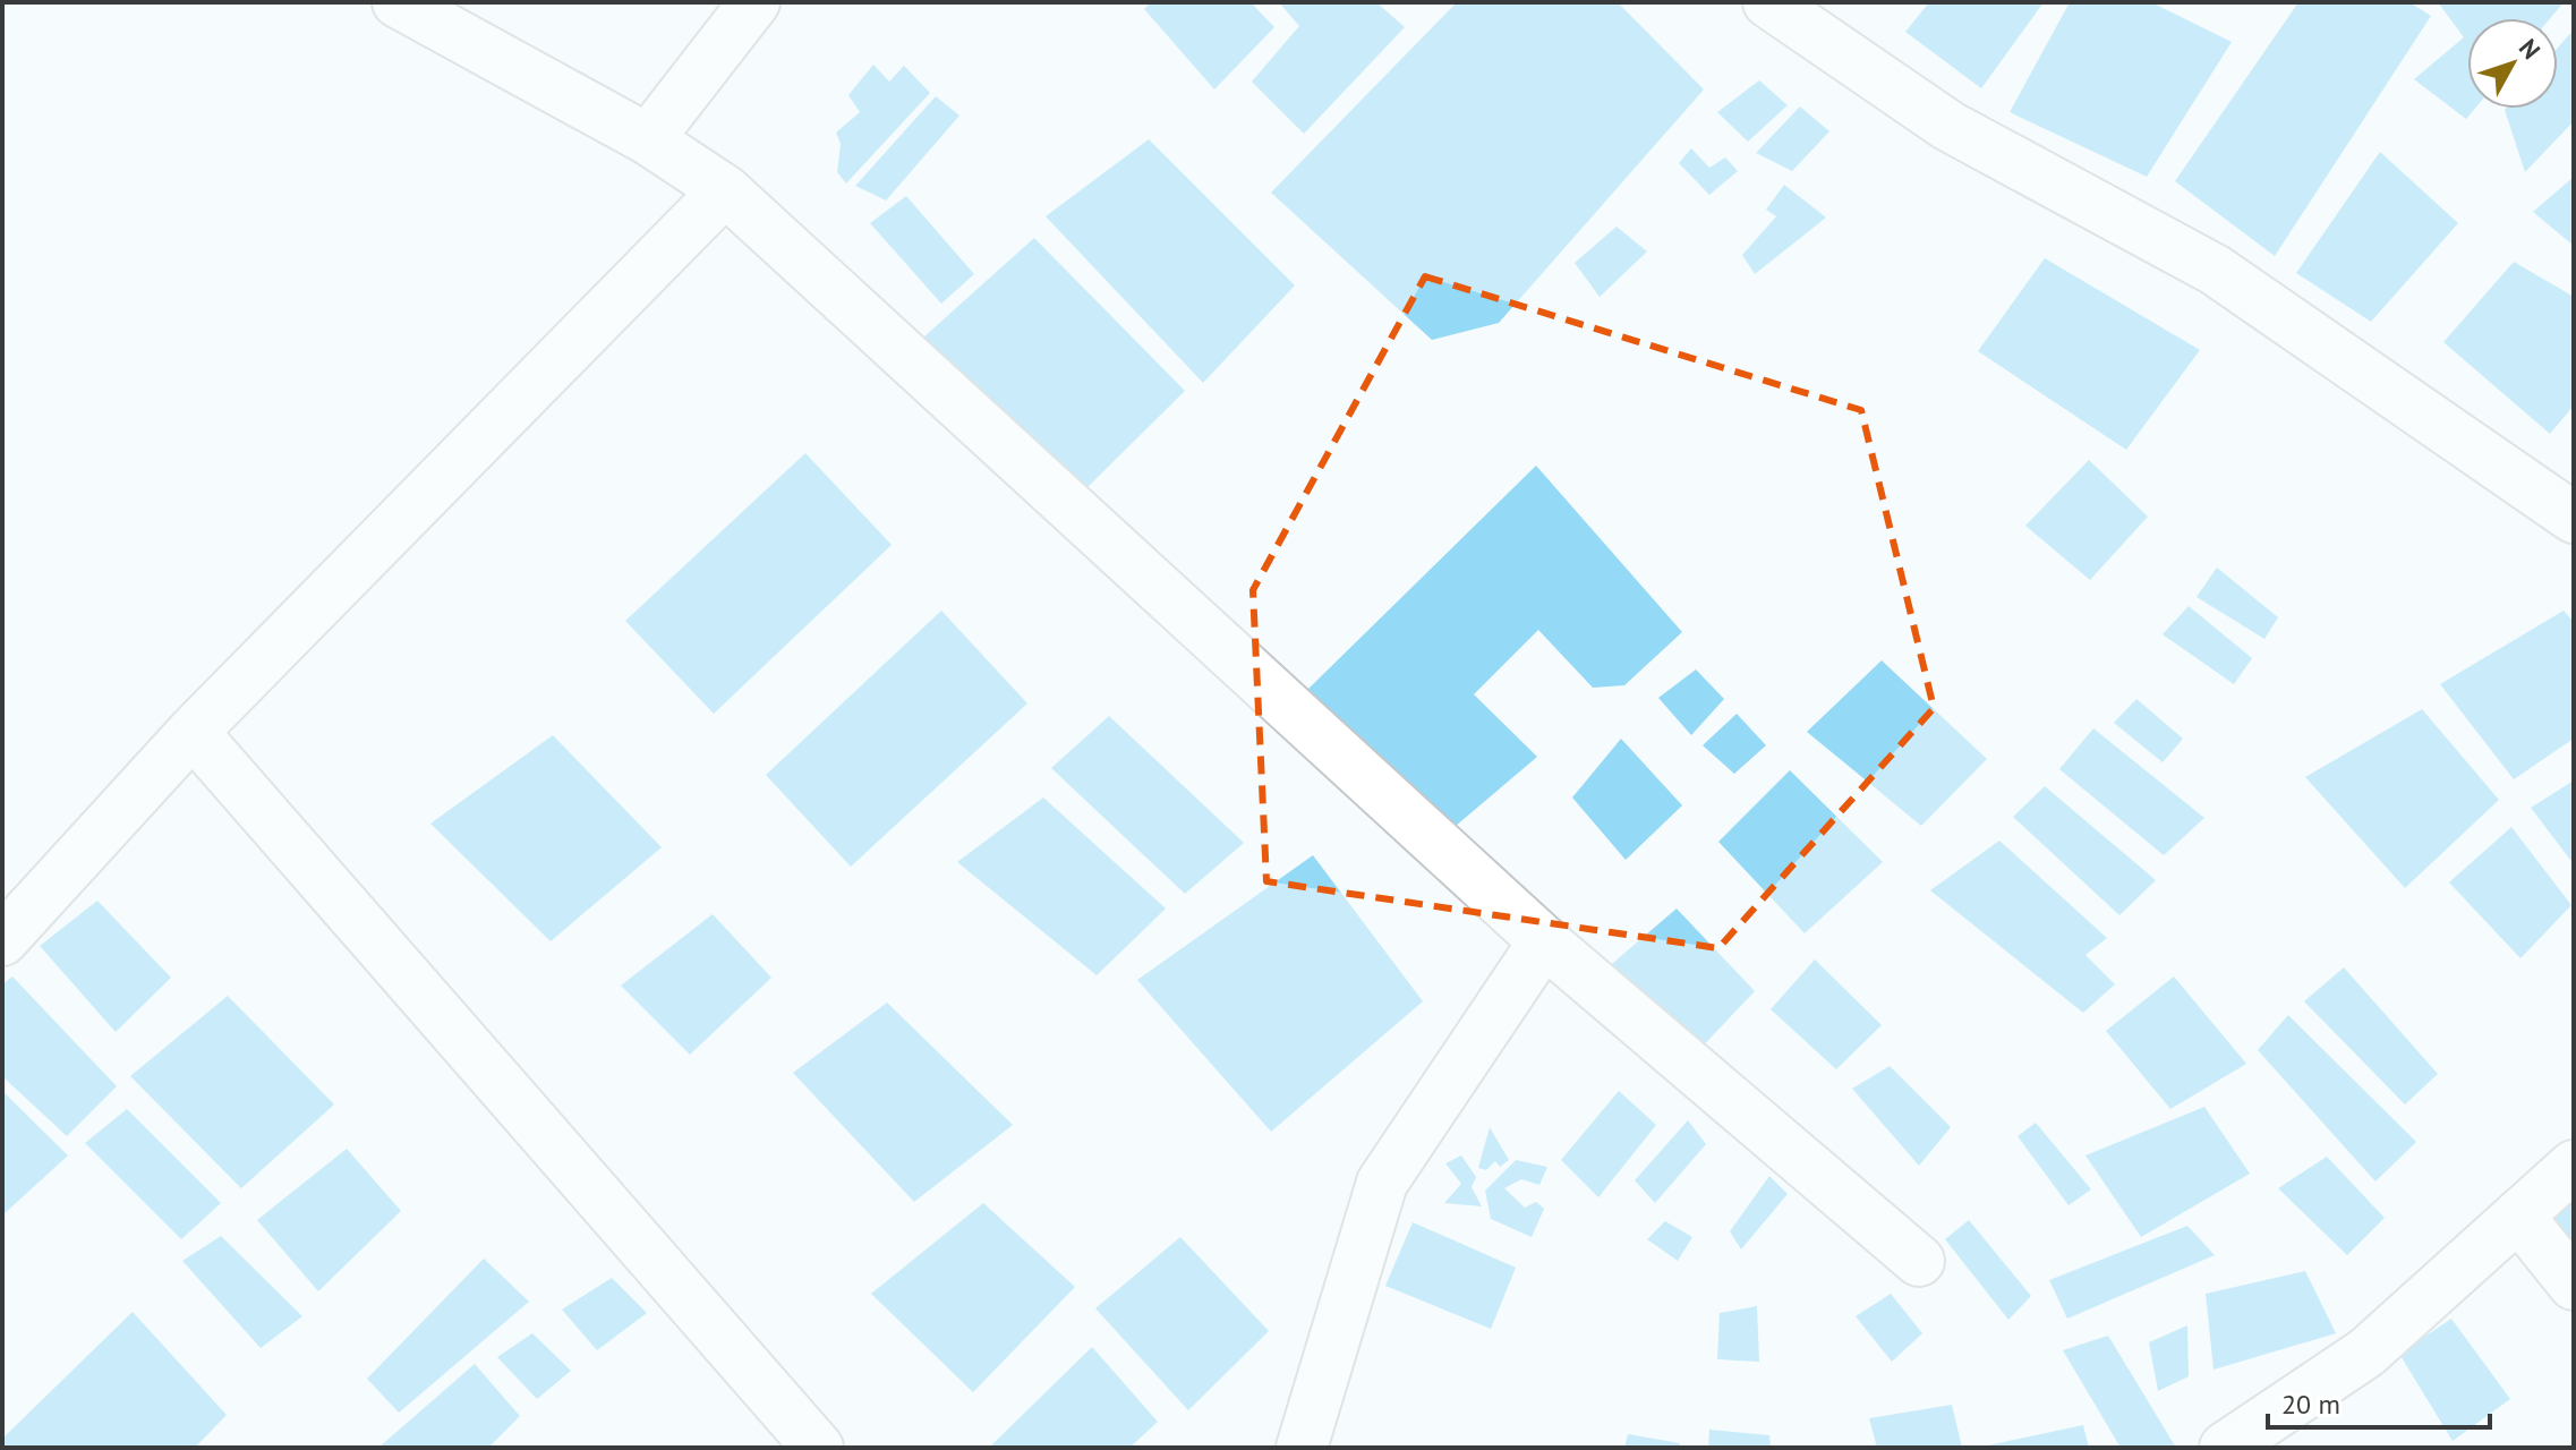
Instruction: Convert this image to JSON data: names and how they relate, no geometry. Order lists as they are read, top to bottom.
{
  "scale_bar": "20 m",
  "north": "top right"
}
